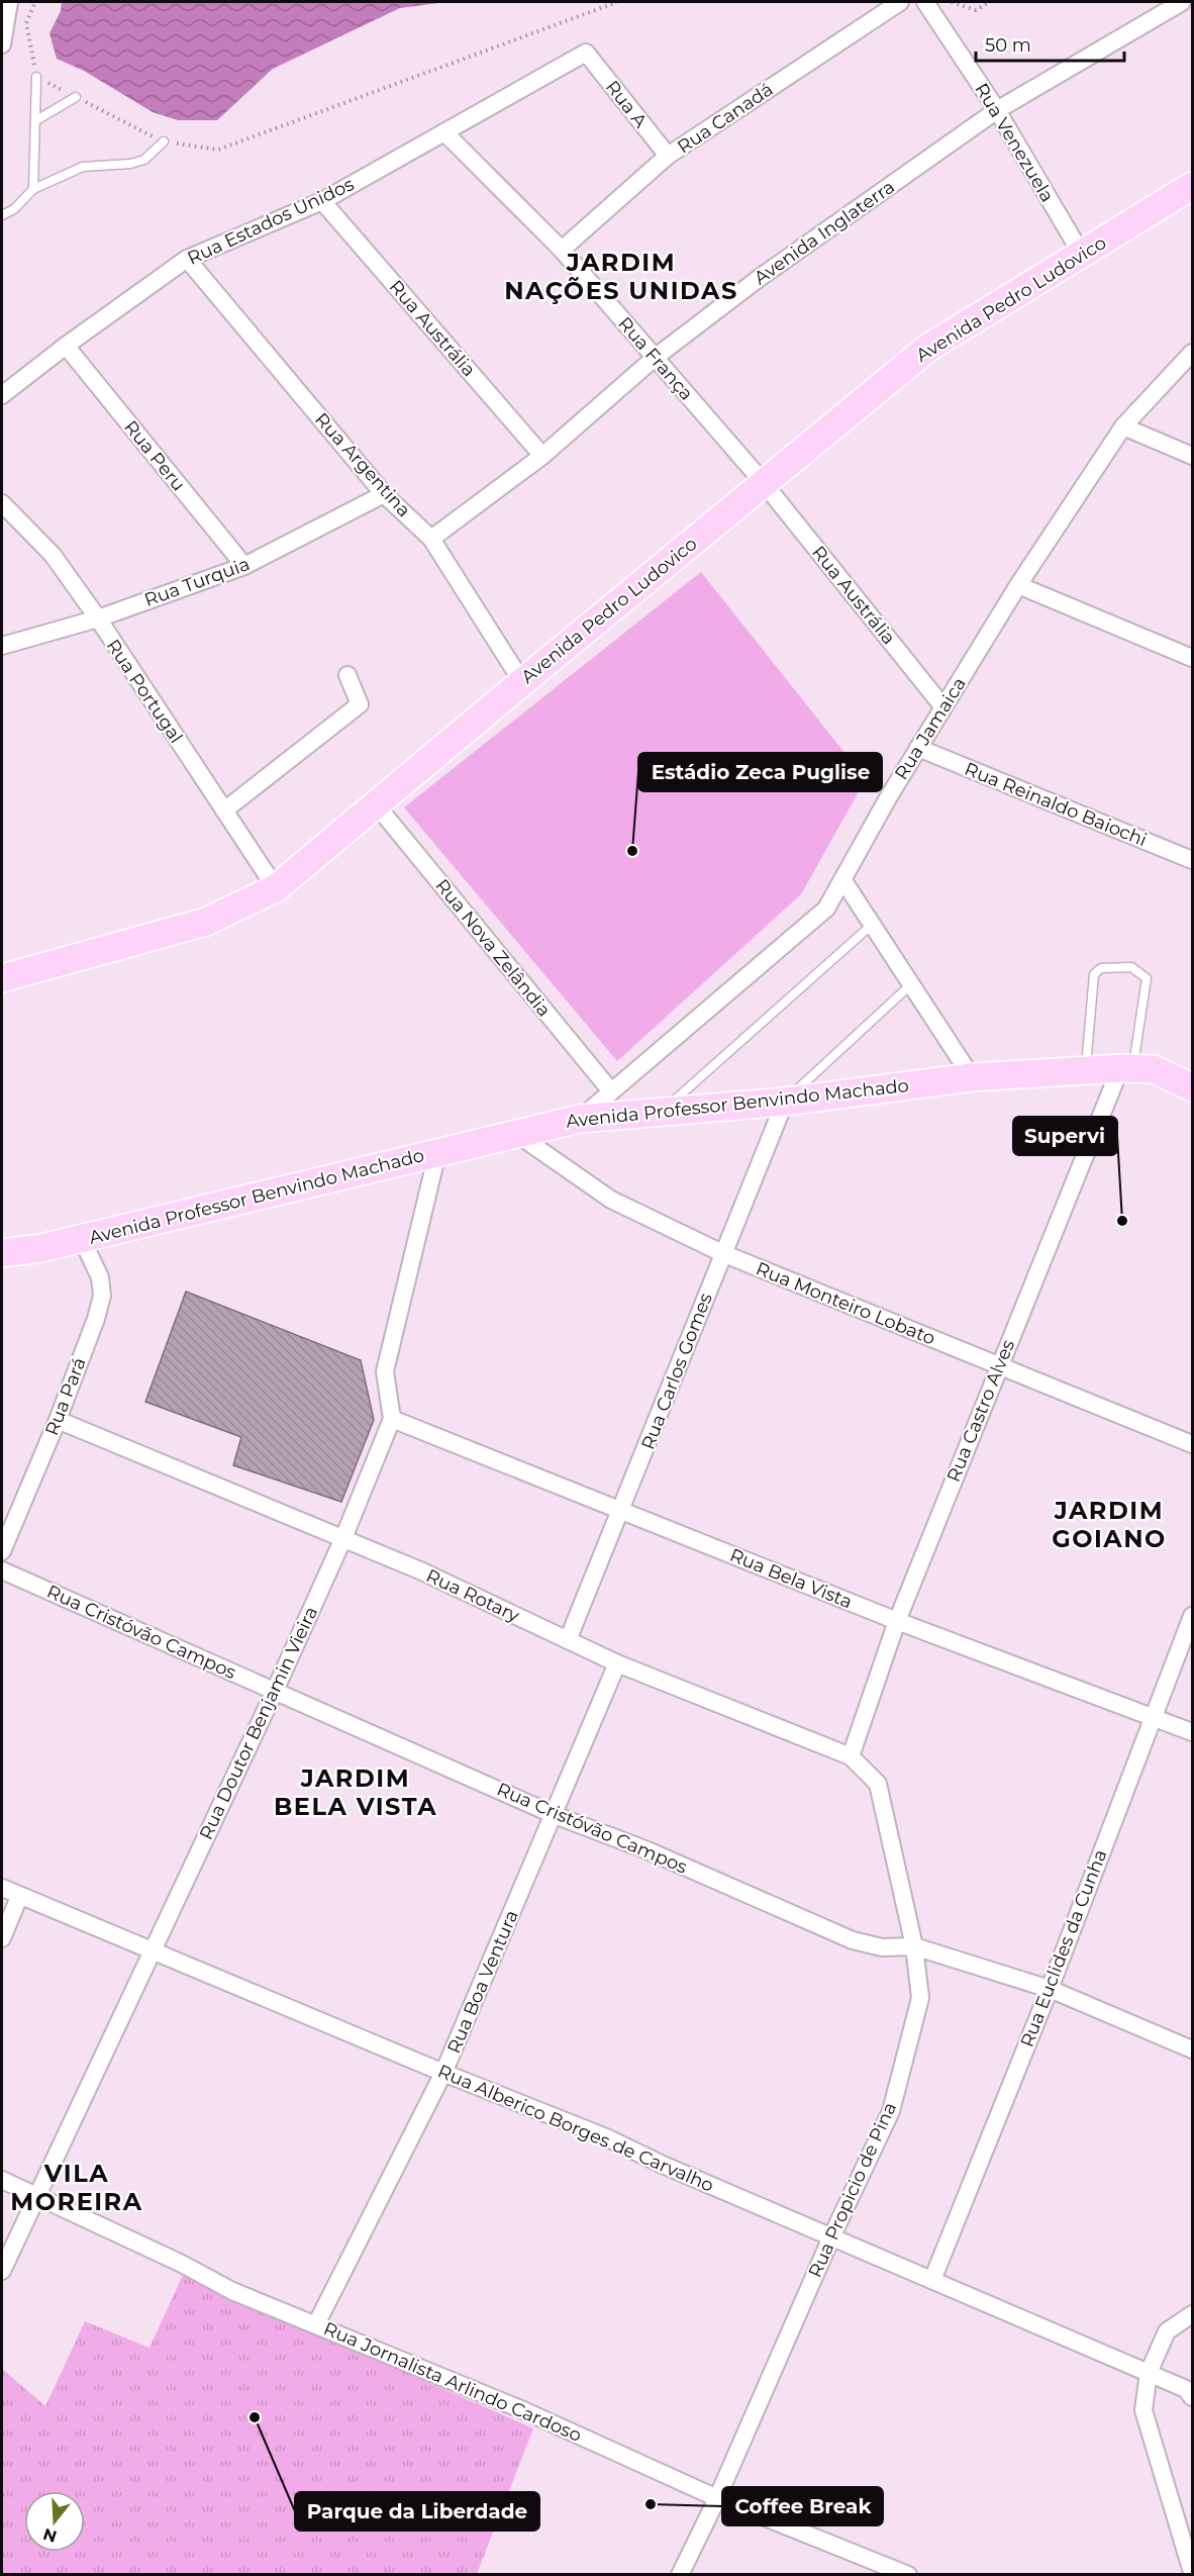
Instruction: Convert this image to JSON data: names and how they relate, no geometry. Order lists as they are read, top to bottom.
{
  "streets": {
    "main road": ["Avenida Pedro Ludovico", "Avenida Professor Benvindo Machado"],
    "street": [
      "Rua A",
      "Rua Canadá",
      "Rua Venezuela",
      "Rua Estados Unidos",
      "Avenida Inglaterra",
      "Rua Austrália",
      "Rua França",
      "Rua Peru",
      "Rua Argentina",
      "Rua Turquia",
      "Rua Portugal",
      "Rua Jamaica",
      "Rua Reinaldo Baiochi",
      "Rua Nova Zelândia",
      "Rua Monteiro Lobato",
      "Rua Carlos Gomes",
      "Rua Pará",
      "Rua Castro Alves",
      "Rua Bela Vista",
      "Rua Rotary",
      "Rua Cristóvão Campos",
      "Rua Doutor Benjamin Vieira",
      "Rua Euclides da Cunha",
      "Rua Boa Ventura",
      "Rua Alberico Borges de Carvalho",
      "Rua Propicio de Pina",
      "Rua Jornalista Arlindo Cardoso"
    ]
  },
  "crossings": [
    ["Rua A", "Rua Canadá"],
    ["Rua A", "Rua Estados Unidos"],
    ["Rua Canadá", "Rua França"],
    ["Rua Venezuela", "Avenida Inglaterra"],
    ["Rua Venezuela", "Avenida Pedro Ludovico"],
    ["Rua Estados Unidos", "Rua Austrália"],
    ["Rua Estados Unidos", "Rua França"],
    ["Rua Estados Unidos", "Rua Peru"],
    ["Rua Estados Unidos", "Rua Argentina"],
    ["Avenida Inglaterra", "Rua Austrália"],
    ["Avenida Inglaterra", "Rua França"],
    ["Avenida Inglaterra", "Rua Argentina"],
    ["Avenida Pedro Ludovico", "Rua Austrália"],
    ["Avenida Pedro Ludovico", "Rua França"],
    ["Avenida Pedro Ludovico", "Rua Argentina"],
    ["Avenida Pedro Ludovico", "Rua Portugal"],
    ["Avenida Pedro Ludovico", "Rua Nova Zelândia"],
    ["Rua Austrália", "Rua França"],
    ["Rua Austrália", "Rua Jamaica"],
    ["Rua Peru", "Rua Turquia"],
    ["Rua Argentina", "Rua Turquia"],
    ["Rua Turquia", "Rua Portugal"],
    ["Rua Jamaica", "Rua Reinaldo Baiochi"],
    ["Rua Jamaica", "Rua Nova Zelândia"],
    ["Rua Jamaica", "Avenida Professor Benvindo Machado"],
    ["Avenida Professor Benvindo Machado", "Rua Monteiro Lobato"],
    ["Avenida Professor Benvindo Machado", "Rua Carlos Gomes"],
    ["Avenida Professor Benvindo Machado", "Rua Pará"],
    ["Avenida Professor Benvindo Machado", "Rua Castro Alves"],
    ["Rua Monteiro Lobato", "Rua Carlos Gomes"],
    ["Rua Monteiro Lobato", "Rua Castro Alves"],
    ["Rua Carlos Gomes", "Rua Bela Vista"],
    ["Rua Carlos Gomes", "Rua Rotary"],
    ["Rua Pará", "Rua Rotary"],
    ["Rua Castro Alves", "Rua Bela Vista"],
    ["Rua Castro Alves", "Rua Rotary"],
    ["Rua Bela Vista", "Rua Doutor Benjamin Vieira"],
    ["Rua Bela Vista", "Rua Euclides da Cunha"],
    ["Rua Rotary", "Rua Doutor Benjamin Vieira"],
    ["Rua Rotary", "Rua Boa Ventura"],
    ["Rua Rotary", "Rua Propicio de Pina"],
    ["Rua Cristóvão Campos", "Rua Doutor Benjamin Vieira"],
    ["Rua Cristóvão Campos", "Rua Euclides da Cunha"],
    ["Rua Cristóvão Campos", "Rua Boa Ventura"],
    ["Rua Cristóvão Campos", "Rua Propicio de Pina"],
    ["Rua Doutor Benjamin Vieira", "Rua Alberico Borges de Carvalho"],
    ["Rua Doutor Benjamin Vieira", "Rua Jornalista Arlindo Cardoso"],
    ["Rua Euclides da Cunha", "Rua Alberico Borges de Carvalho"],
    ["Rua Boa Ventura", "Rua Alberico Borges de Carvalho"],
    ["Rua Boa Ventura", "Rua Jornalista Arlindo Cardoso"],
    ["Rua Alberico Borges de Carvalho", "Rua Propicio de Pina"],
    ["Rua Propicio de Pina", "Rua Jornalista Arlindo Cardoso"]
  ],
  "districts": [
    "JARDIM NAÇÕES UNIDAS",
    "JARDIM GOIANO",
    "JARDIM BELA VISTA",
    "VILA MOREIRA"
  ],
  "places": [
    "Estádio Zeca Puglise",
    "Supervi",
    "Parque da Liberdade",
    "Coffee Break"
  ],
  "scale_bar": "50 m",
  "north": "bottom"
}
